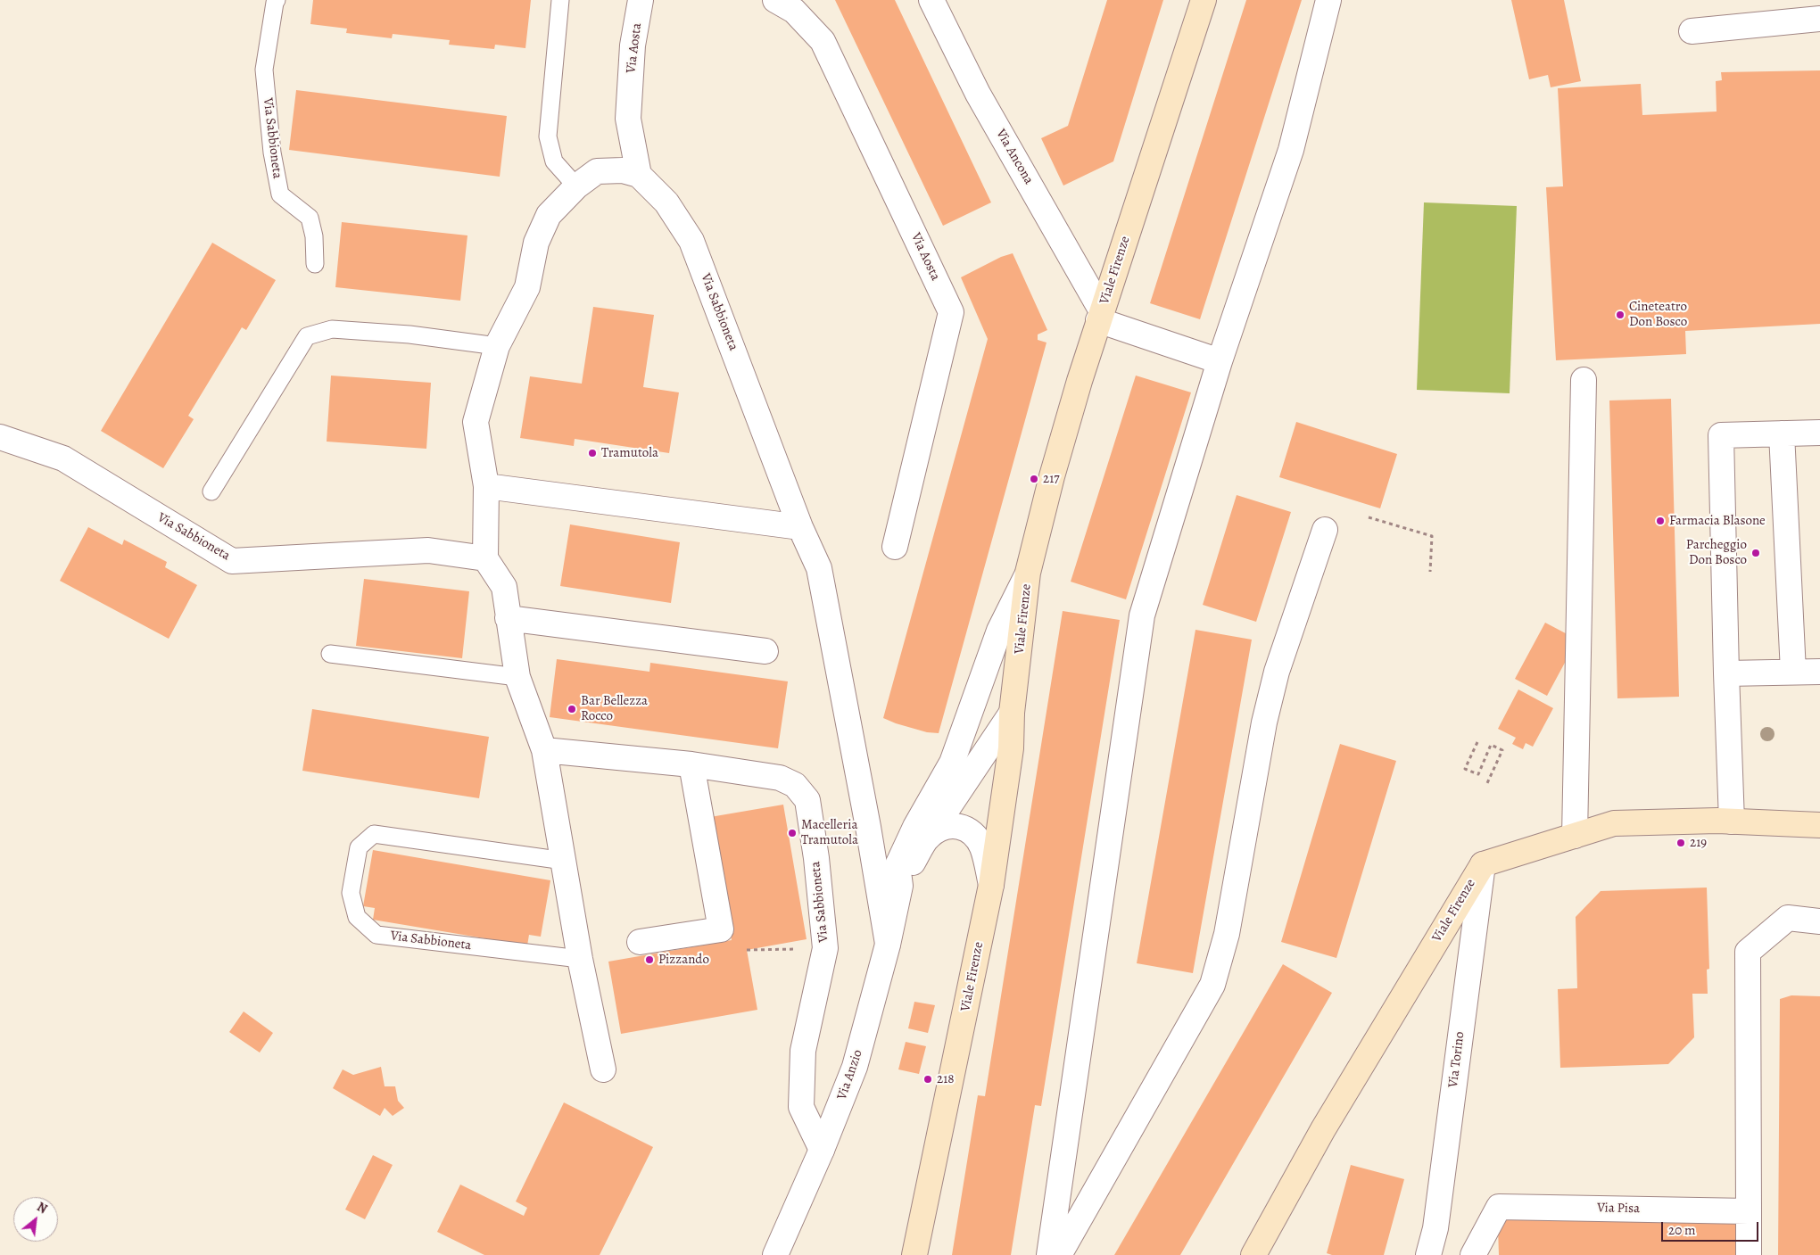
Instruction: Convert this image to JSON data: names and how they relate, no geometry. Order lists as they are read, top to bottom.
{
  "streets": {
    "main road": ["Viale Firenze"],
    "street": [
      "Via Aosta",
      "Via Sabbioneta",
      "Via Ancona",
      "Via Torino",
      "Via Anzio",
      "Via Pisa"
    ]
  },
  "crossings": [
    ["Via Aosta", "Via Sabbioneta"],
    ["Via Sabbioneta", "Via Anzio"],
    ["Via Ancona", "Viale Firenze"],
    ["Viale Firenze", "Via Torino"]
  ],
  "places": [
    "Cineteatro Don Bosco",
    "Tramutola",
    "217",
    "Farmacia Blasone",
    "Parcheggio Don Bosco",
    "Bar Bellezza Rocco",
    "Macelleria Tramutola",
    "219",
    "Pizzando",
    "218"
  ],
  "scale_bar": "20 m",
  "north": "top right"
}
